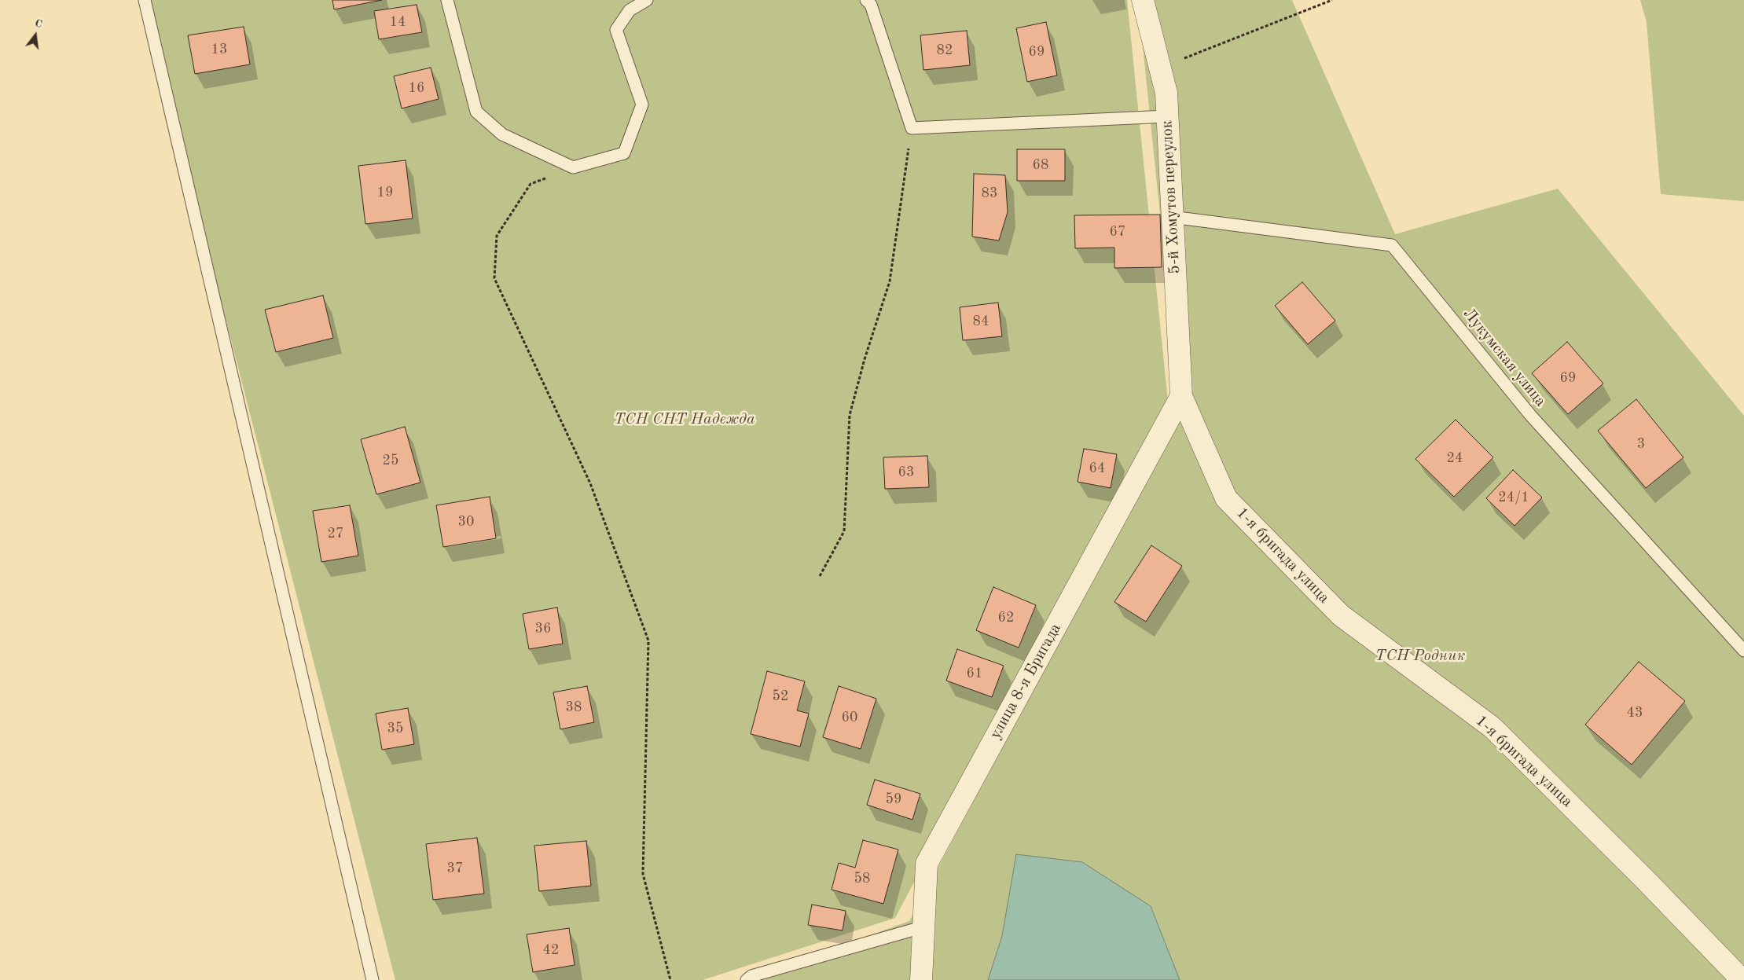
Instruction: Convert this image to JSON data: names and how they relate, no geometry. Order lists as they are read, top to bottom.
{
  "streets": {
    "street": ["5-й Хомутов переулок", "1-я бригада улица", "улица 8-я Бригада"],
    "lane": ["Лукумская улица"]
  },
  "crossings": [
    ["5-й Хомутов переулок", "Лукумская улица"],
    ["5-й Хомутов переулок", "1-я бригада улица"],
    ["5-й Хомутов переулок", "улица 8-я Бригада"],
    ["1-я бригада улица", "улица 8-я Бригада"]
  ],
  "parks": ["ТСН СНТ Надежда", "ТСН Родник"],
  "house_numbers": [
    "14",
    "13",
    "82",
    "69",
    "16",
    "68",
    "19",
    "83",
    "67",
    "84",
    "69",
    "3",
    "24",
    "25",
    "64",
    "63",
    "24/1",
    "30",
    "27",
    "62",
    "36",
    "61",
    "52",
    "38",
    "43",
    "60",
    "35",
    "59",
    "37",
    "58",
    "42"
  ],
  "north": "top"
}
